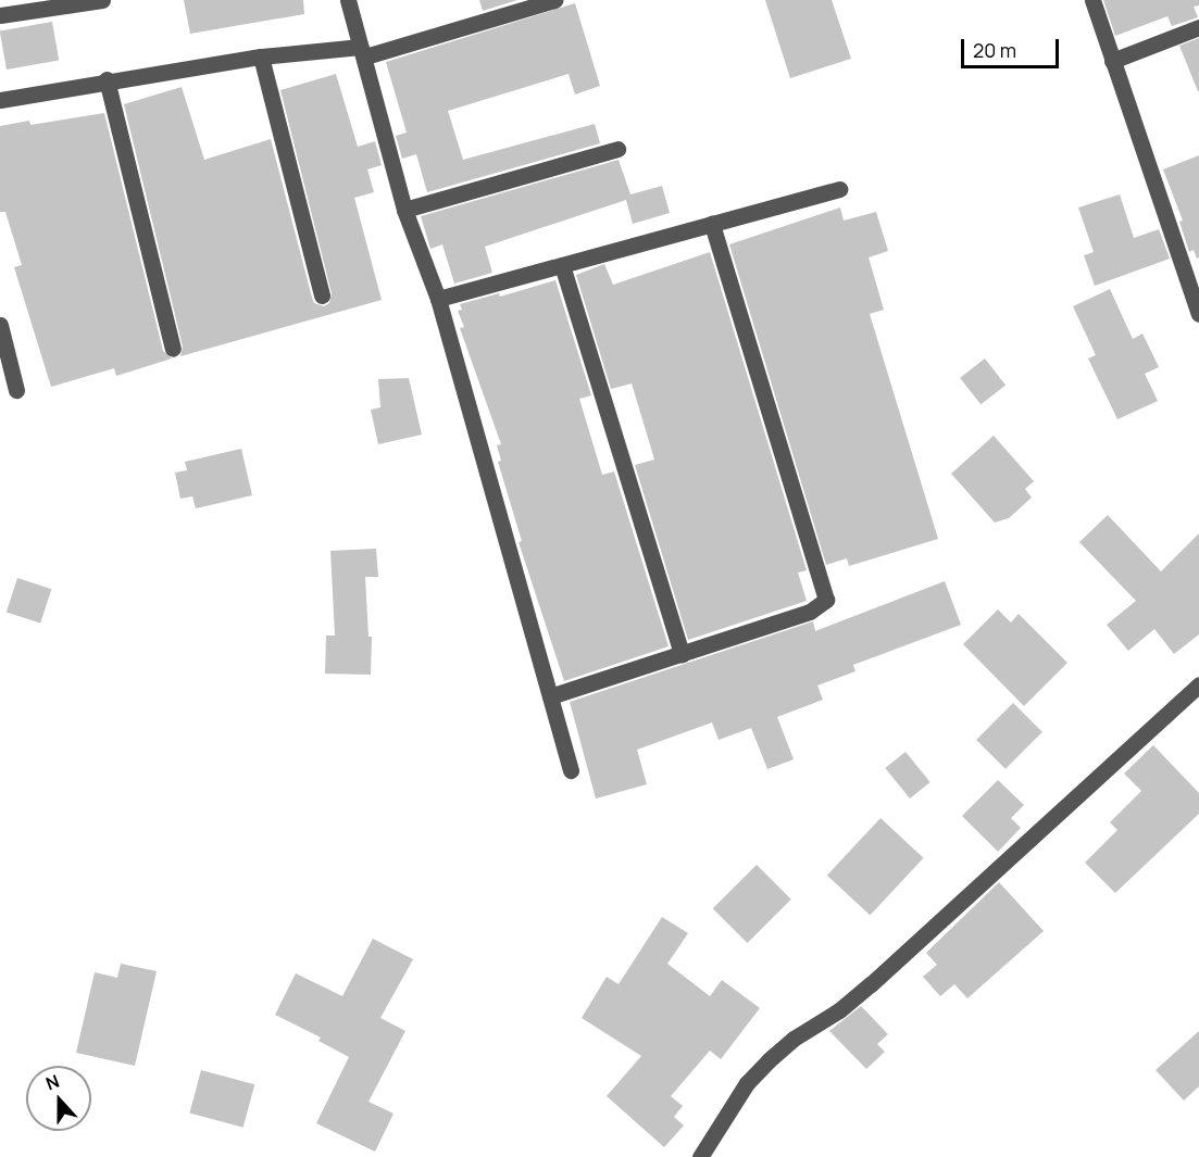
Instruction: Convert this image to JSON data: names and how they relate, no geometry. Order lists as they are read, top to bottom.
{
  "scale_bar": "20 m",
  "north": "top"
}
